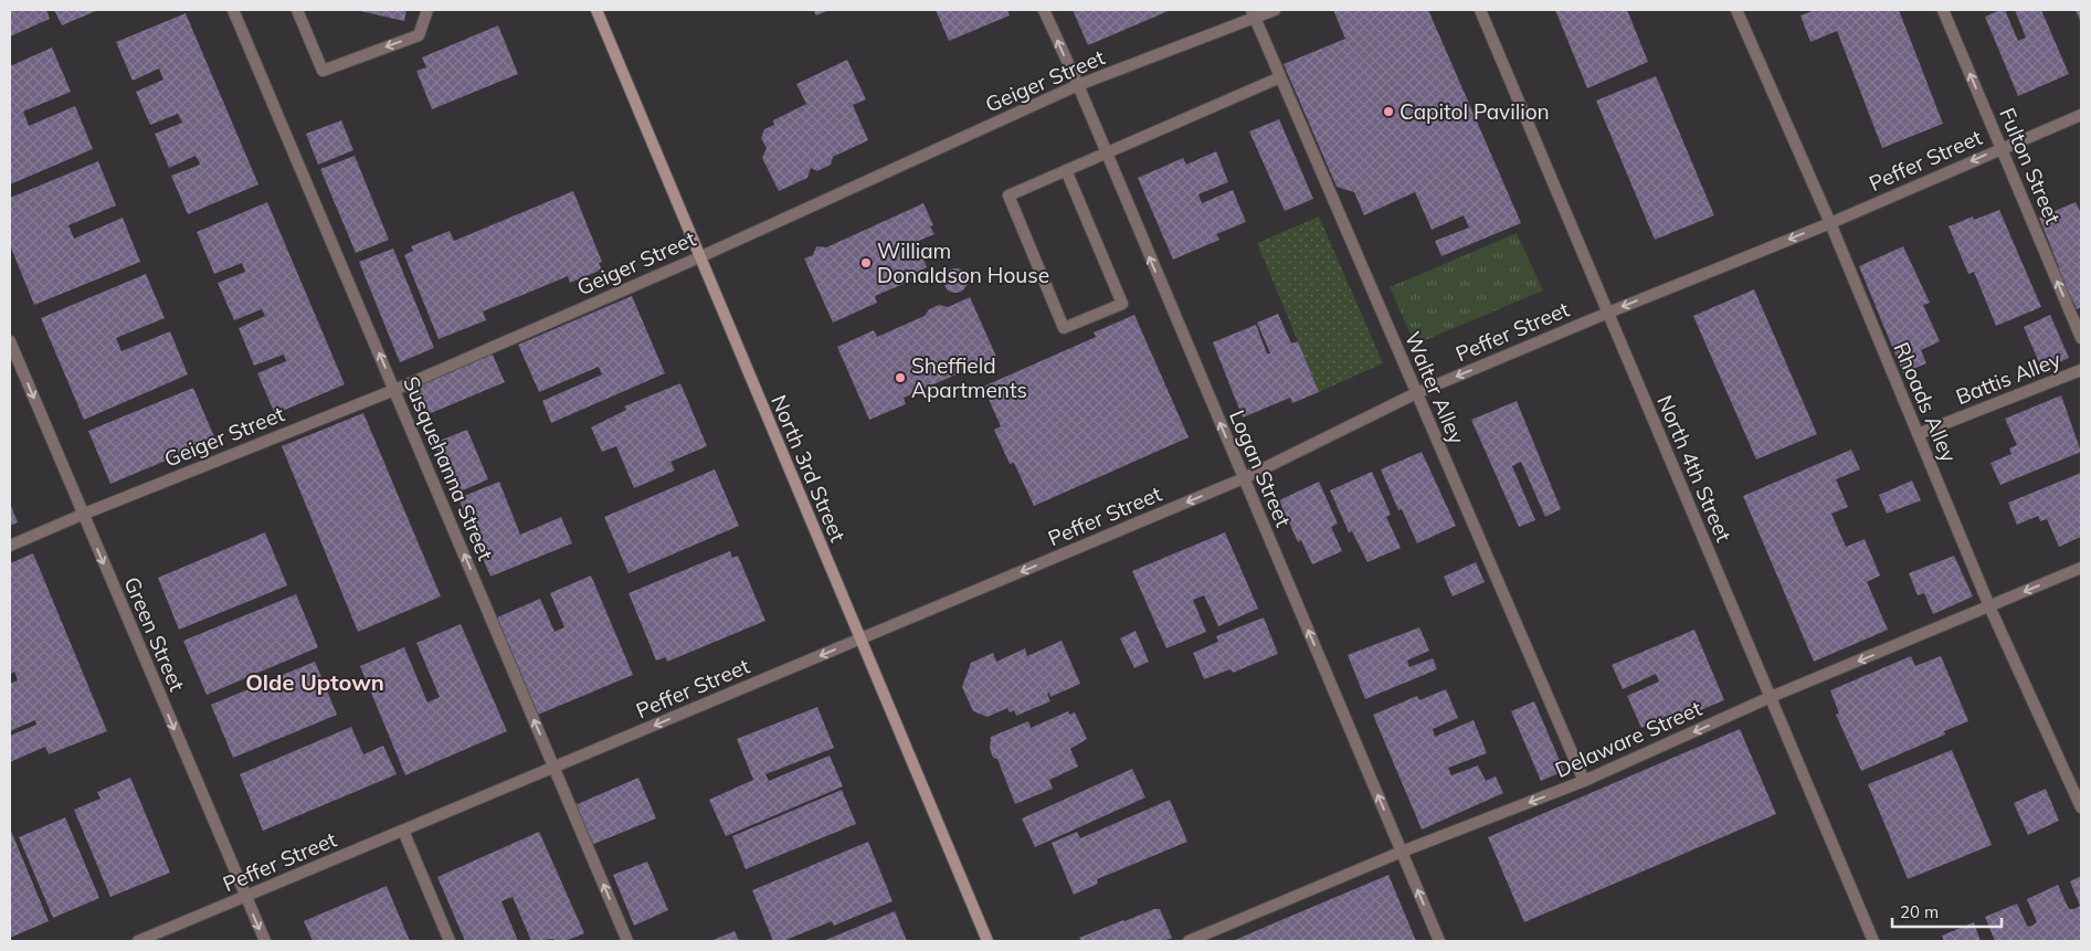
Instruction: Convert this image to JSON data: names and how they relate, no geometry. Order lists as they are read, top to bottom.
{
  "streets": {
    "main road": ["North 3rd Street"],
    "street": [
      "Geiger Street",
      "Peffer Street",
      "Fulton Street",
      "Battis Alley",
      "Walter Alley",
      "Rhoads Alley",
      "Susquehanna Street",
      "Logan Street",
      "North 4th Street",
      "Green Street",
      "Delaware Street"
    ]
  },
  "crossings": [
    ["Geiger Street", "Walter Alley"],
    ["Geiger Street", "Susquehanna Street"],
    ["Geiger Street", "North 3rd Street"],
    ["Geiger Street", "Logan Street"],
    ["Geiger Street", "Green Street"],
    ["Peffer Street", "Fulton Street"],
    ["Peffer Street", "Walter Alley"],
    ["Peffer Street", "Rhoads Alley"],
    ["Peffer Street", "Susquehanna Street"],
    ["Peffer Street", "North 3rd Street"],
    ["Peffer Street", "Logan Street"],
    ["Peffer Street", "North 4th Street"],
    ["Peffer Street", "Green Street"],
    ["Battis Alley", "Rhoads Alley"],
    ["Walter Alley", "Delaware Street"],
    ["Rhoads Alley", "Delaware Street"],
    ["Logan Street", "Delaware Street"],
    ["North 4th Street", "Delaware Street"]
  ],
  "one_way": [
    "Peffer Street",
    "Fulton Street",
    "Susquehanna Street",
    "Logan Street",
    "Green Street",
    "Delaware Street"
  ],
  "districts": ["Olde Uptown"],
  "places": ["Capitol Pavilion", "William Donaldson House", "Sheffield Apartments"],
  "scale_bar": "20 m"
}
